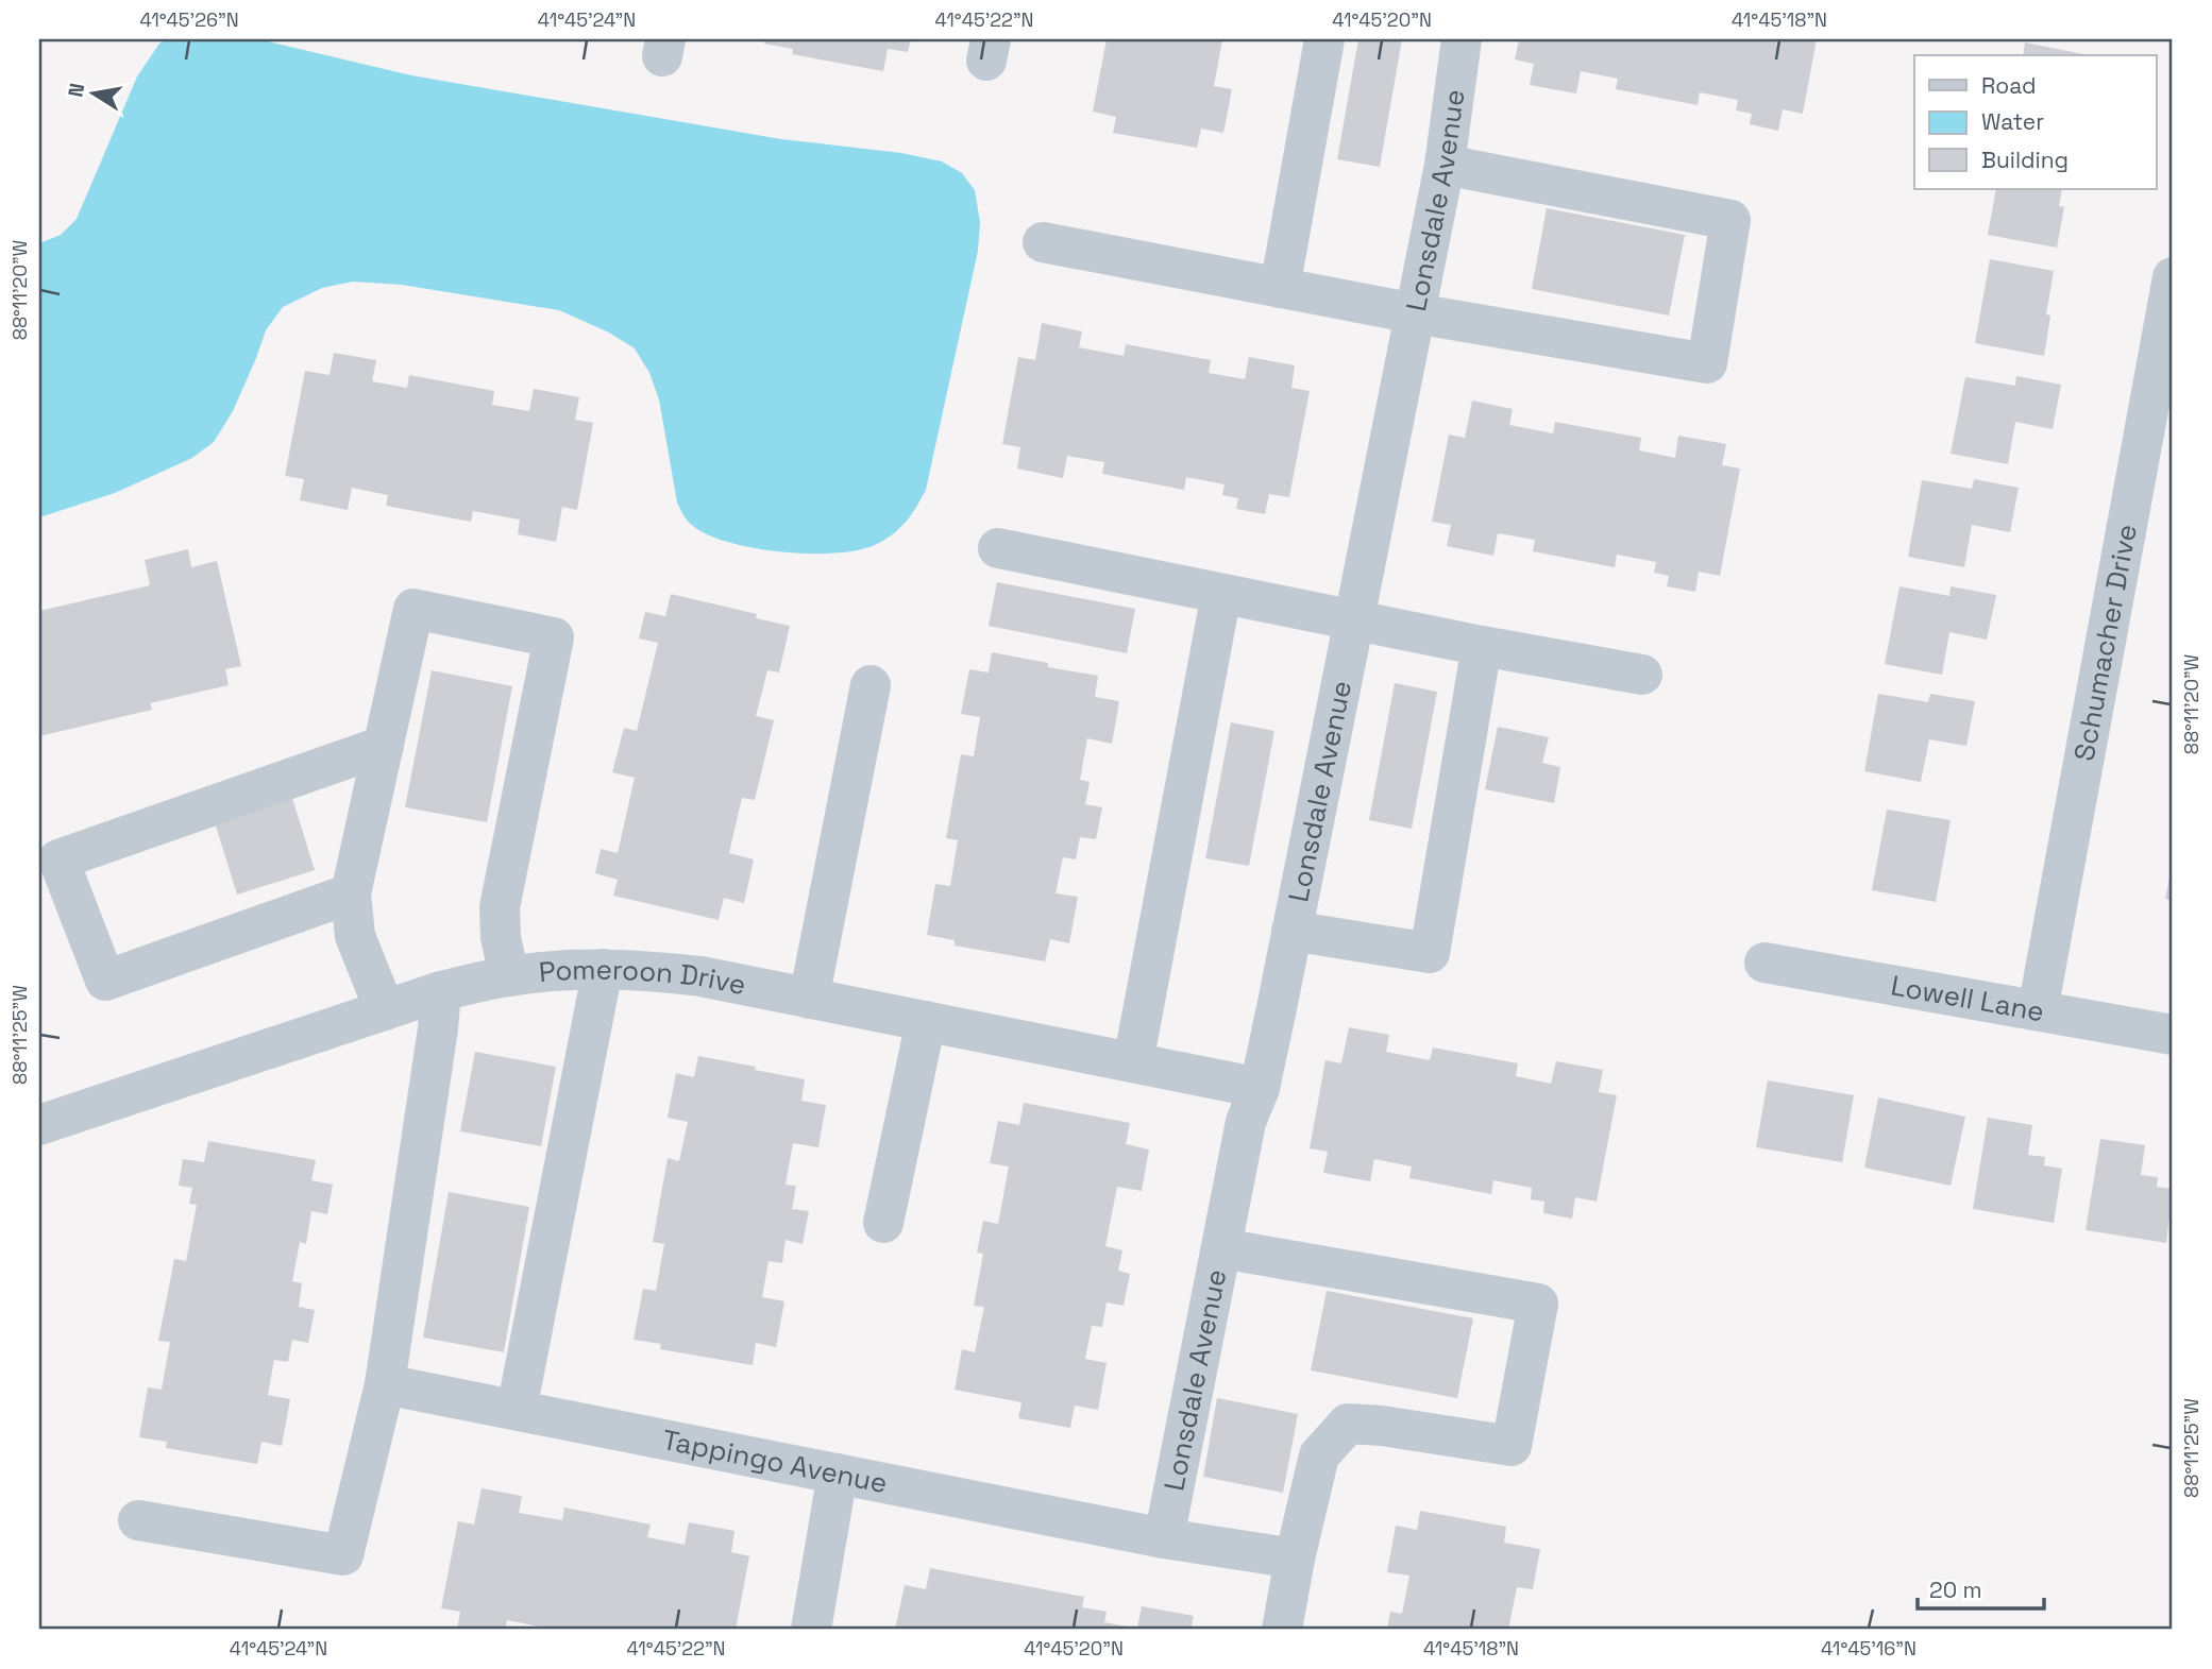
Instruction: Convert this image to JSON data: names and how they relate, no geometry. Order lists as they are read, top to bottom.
{
  "streets": {
    "street": [
      "Lonsdale Avenue",
      "Schumacher Drive",
      "Pomeroon Drive",
      "Lowell Lane",
      "Tappingo Avenue"
    ]
  },
  "crossings": [
    ["Lonsdale Avenue", "Pomeroon Drive"],
    ["Lonsdale Avenue", "Tappingo Avenue"],
    ["Schumacher Drive", "Lowell Lane"]
  ],
  "legend": ["Road", "Water", "Building"],
  "scale_bar": "20 m",
  "north": "left",
  "coordinates": [
    "41°45'26\"N",
    "41°45'24\"N",
    "41°45'22\"N",
    "41°45'20\"N",
    "41°45'18\"N",
    "88°11'20\"W",
    "88°11'25\"W",
    "41°45'16\"N"
  ]
}
